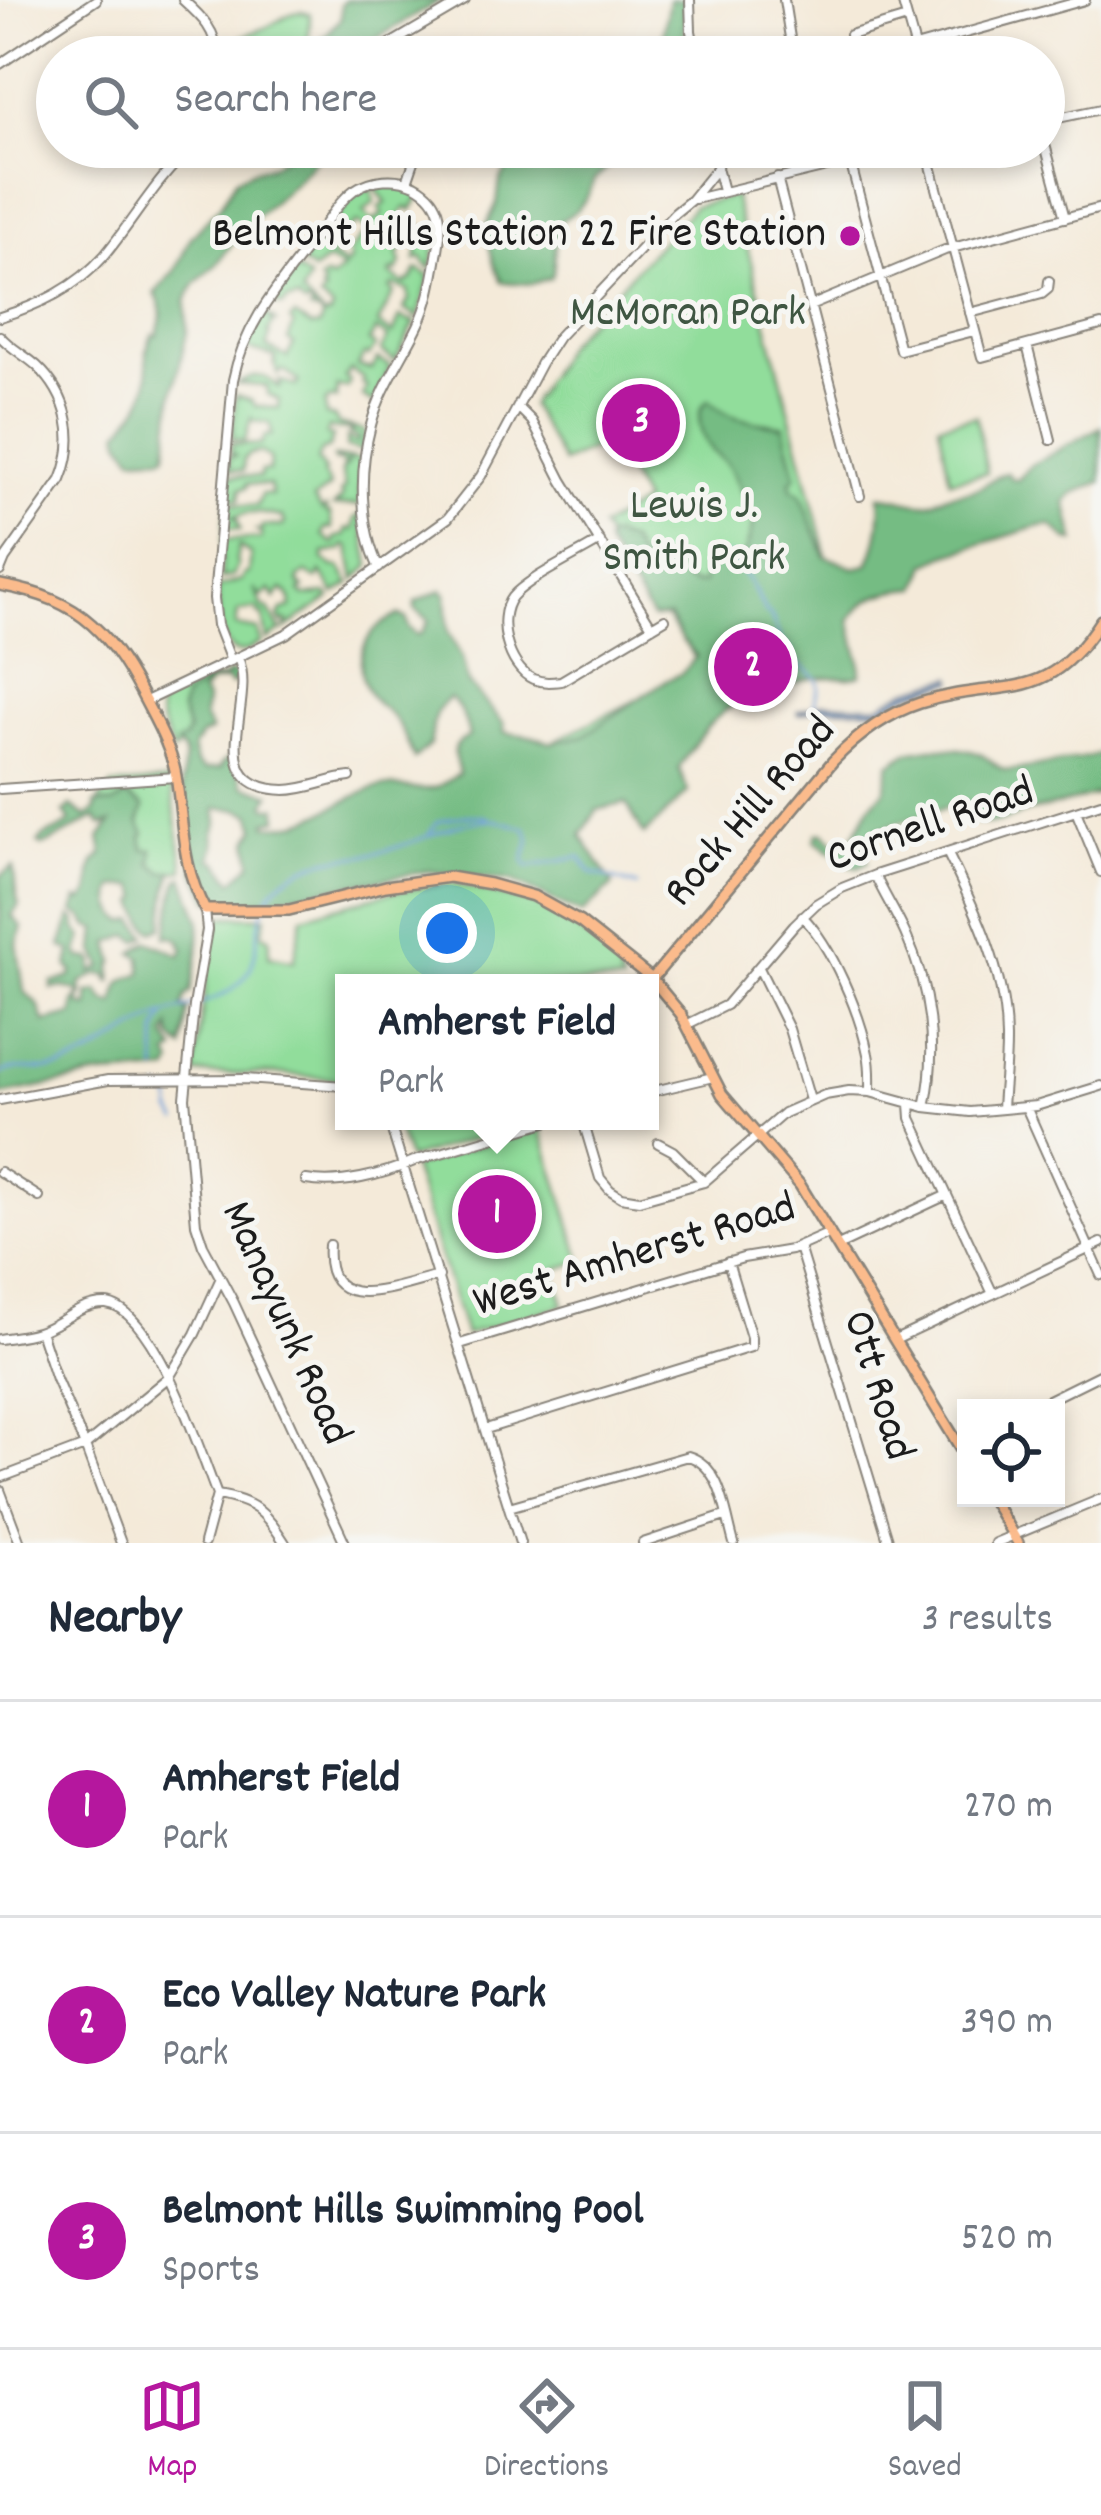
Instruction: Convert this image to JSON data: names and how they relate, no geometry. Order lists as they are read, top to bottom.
{
  "streets": {
    "main road": ["Rock Hill Road"],
    "street": [
      "Cornell Road",
      "West Amherst Road",
      "Manayunk Road",
      "Ott Road"
    ]
  },
  "crossings": [
    ["West Amherst Road", "Ott Road"]
  ],
  "parks": ["McMoran Park", "Lewis J. Smith Park"],
  "places": ["Belmont Hills Station 22 Fire Station"],
  "page": {
    "search": "Search here",
    "pins": ["3", "2", "1"],
    "popup": ["Amherst Field", "Park"],
    "heading": ["Nearby", "3 results"],
    "list": [
      {
        "mark": "1",
        "name": "Amherst Field",
        "note": "Park",
        "value": "270 m"
      },
      {
        "mark": "2",
        "name": "Eco Valley Nature Park",
        "note": "Park",
        "value": "390 m"
      },
      {
        "mark": "3",
        "name": "Belmont Hills Swimming Pool",
        "note": "Sports",
        "value": "520 m"
      }
    ],
    "nav": ["Map", "Directions", "Saved"]
  }
}
